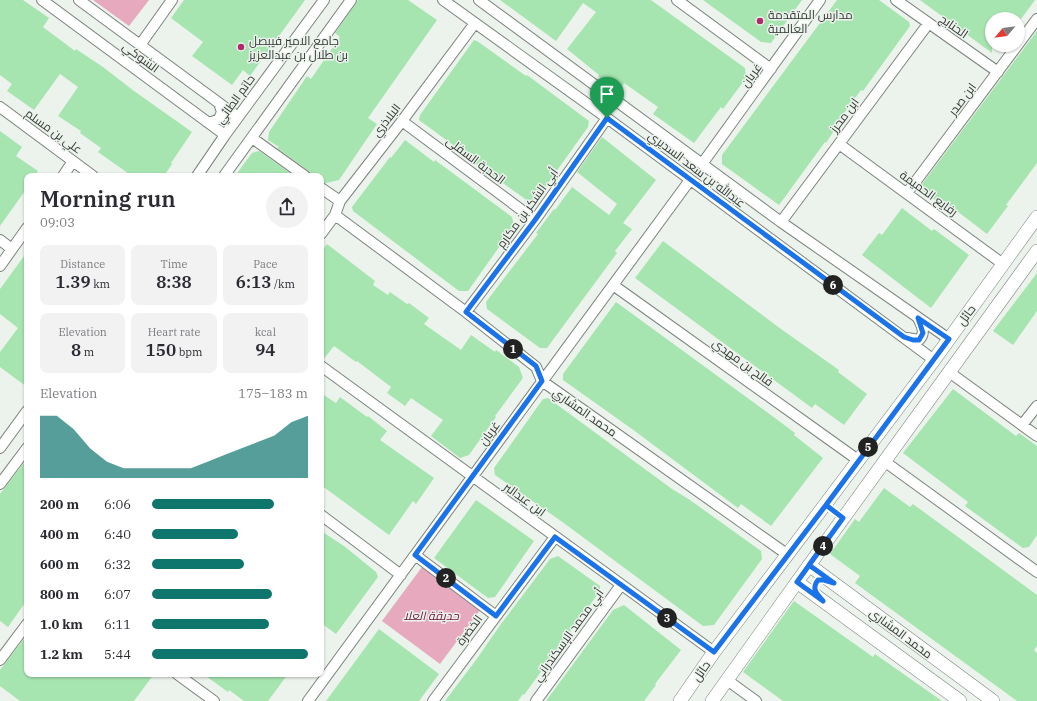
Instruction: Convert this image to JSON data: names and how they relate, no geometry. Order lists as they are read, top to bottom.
{
  "streets": {
    "street": [
      "الحنابج",
      "الشوكي",
      "غريان",
      "حاتم الطائي",
      "ابن صدر",
      "ابن محرز",
      "البلاذري",
      "علي بن مسلم",
      "الحدبة السفلى",
      "عبدالله بن سعد السديري",
      "رفايع الحميمة",
      "أبي الشكر بن مكارم",
      "حائل",
      "فالح بن مهدي",
      "محمد المشاري",
      "ابن عبدالبر",
      "الخضرة",
      "أبي محمد الإسكندراني"
    ]
  },
  "crossings": [
    ["الحنابج", "ابن صدر"],
    ["الحنابج", "ابن محرز"],
    ["الشوكي", "حاتم الطائي"],
    ["غريان", "عبدالله بن سعد السديري"],
    ["غريان", "فالح بن مهدي"],
    ["غريان", "محمد المشاري"],
    ["غريان", "ابن عبدالبر"],
    ["ابن صدر", "رفايع الحميمة"],
    ["ابن محرز", "عبدالله بن سعد السديري"],
    ["ابن محرز", "رفايع الحميمة"],
    ["البلاذري", "الحدبة السفلى"],
    ["البلاذري", "عبدالله بن سعد السديري"],
    ["البلاذري", "محمد المشاري"],
    ["الحدبة السفلى", "أبي الشكر بن مكارم"],
    ["عبدالله بن سعد السديري", "أبي الشكر بن مكارم"],
    ["عبدالله بن سعد السديري", "حائل"],
    ["رفايع الحميمة", "حائل"],
    ["أبي الشكر بن مكارم", "محمد المشاري"],
    ["حائل", "فالح بن مهدي"],
    ["حائل", "محمد المشاري"],
    ["حائل", "ابن عبدالبر"],
    ["ابن عبدالبر", "الخضرة"],
    ["ابن عبدالبر", "أبي محمد الإسكندراني"]
  ],
  "parks": ["حديقة العلا"],
  "places": ["مدارس المتقدمة العالمية", "جامع الامير فيبصل بن طلال بن عبدالعزيز"],
  "north": "bottom left",
  "page": {
    "heading": ["Morning run", "09:03"],
    "stats": [
      ["Distance", "1.39 km"],
      ["Time", "8:38"],
      ["Pace", "6:13 /km"],
      ["Elevation", "8 m"],
      ["Heart rate", "150 bpm"],
      ["kcal", "94"]
    ],
    "pins": [
      "6",
      "1",
      "5",
      "4",
      "2",
      "3"
    ],
    "chart": ["Elevation", "175–183 m"],
    "list": [
      {
        "name": "200 m",
        "note": "6:06"
      },
      {
        "name": "400 m",
        "note": "6:40"
      },
      {
        "name": "600 m",
        "note": "6:32"
      },
      {
        "name": "800 m",
        "note": "6:07"
      },
      {
        "name": "1.0 km",
        "note": "6:11"
      },
      {
        "name": "1.2 km",
        "note": "5:44"
      }
    ]
  }
}
